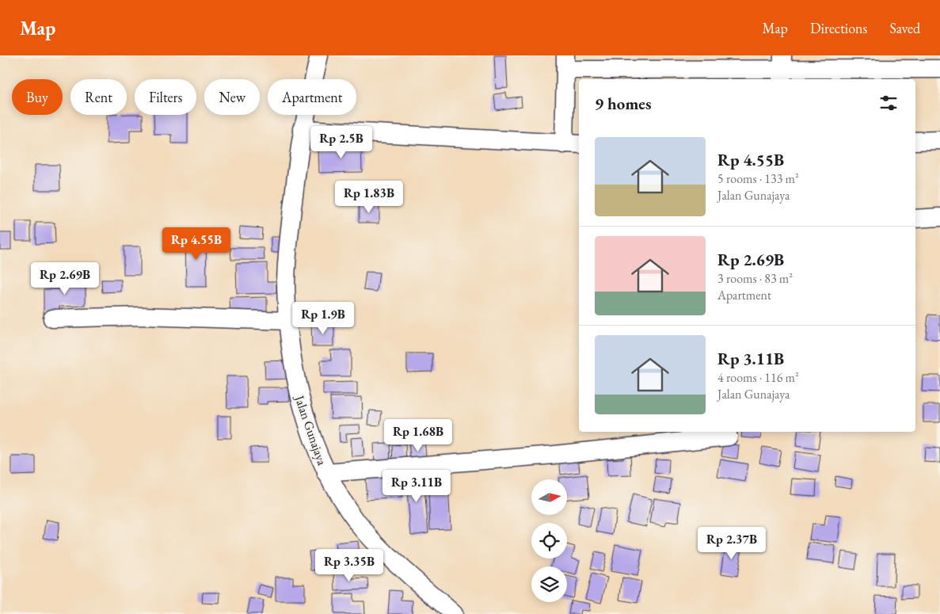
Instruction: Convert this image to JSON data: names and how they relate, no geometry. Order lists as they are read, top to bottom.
{
  "streets": {
    "street": ["Jalan Gunajaya"]
  },
  "north": "right",
  "page": {
    "header": "Map",
    "nav": ["Map", "Directions", "Saved"],
    "chip": [
      "Buy",
      "Rent",
      "Filters",
      "New",
      "Apartment"
    ],
    "heading": "9 homes",
    "price": [
      "Rp 2.5B",
      "Rp 1.83B",
      "Rp 4.55B",
      "Rp 2.69B",
      "Rp 1.9B",
      "Rp 1.68B",
      "Rp 3.11B",
      "Rp 2.37B",
      "Rp 3.35B"
    ],
    "list": [
      {
        "name": "Rp 4.55B",
        "note": "5 rooms · 133 m² · Jalan Gunajaya"
      },
      {
        "name": "Rp 2.69B",
        "note": "3 rooms · 83 m² · Apartment"
      },
      {
        "name": "Rp 3.11B",
        "note": "4 rooms · 116 m² · Jalan Gunajaya"
      }
    ]
  }
}
